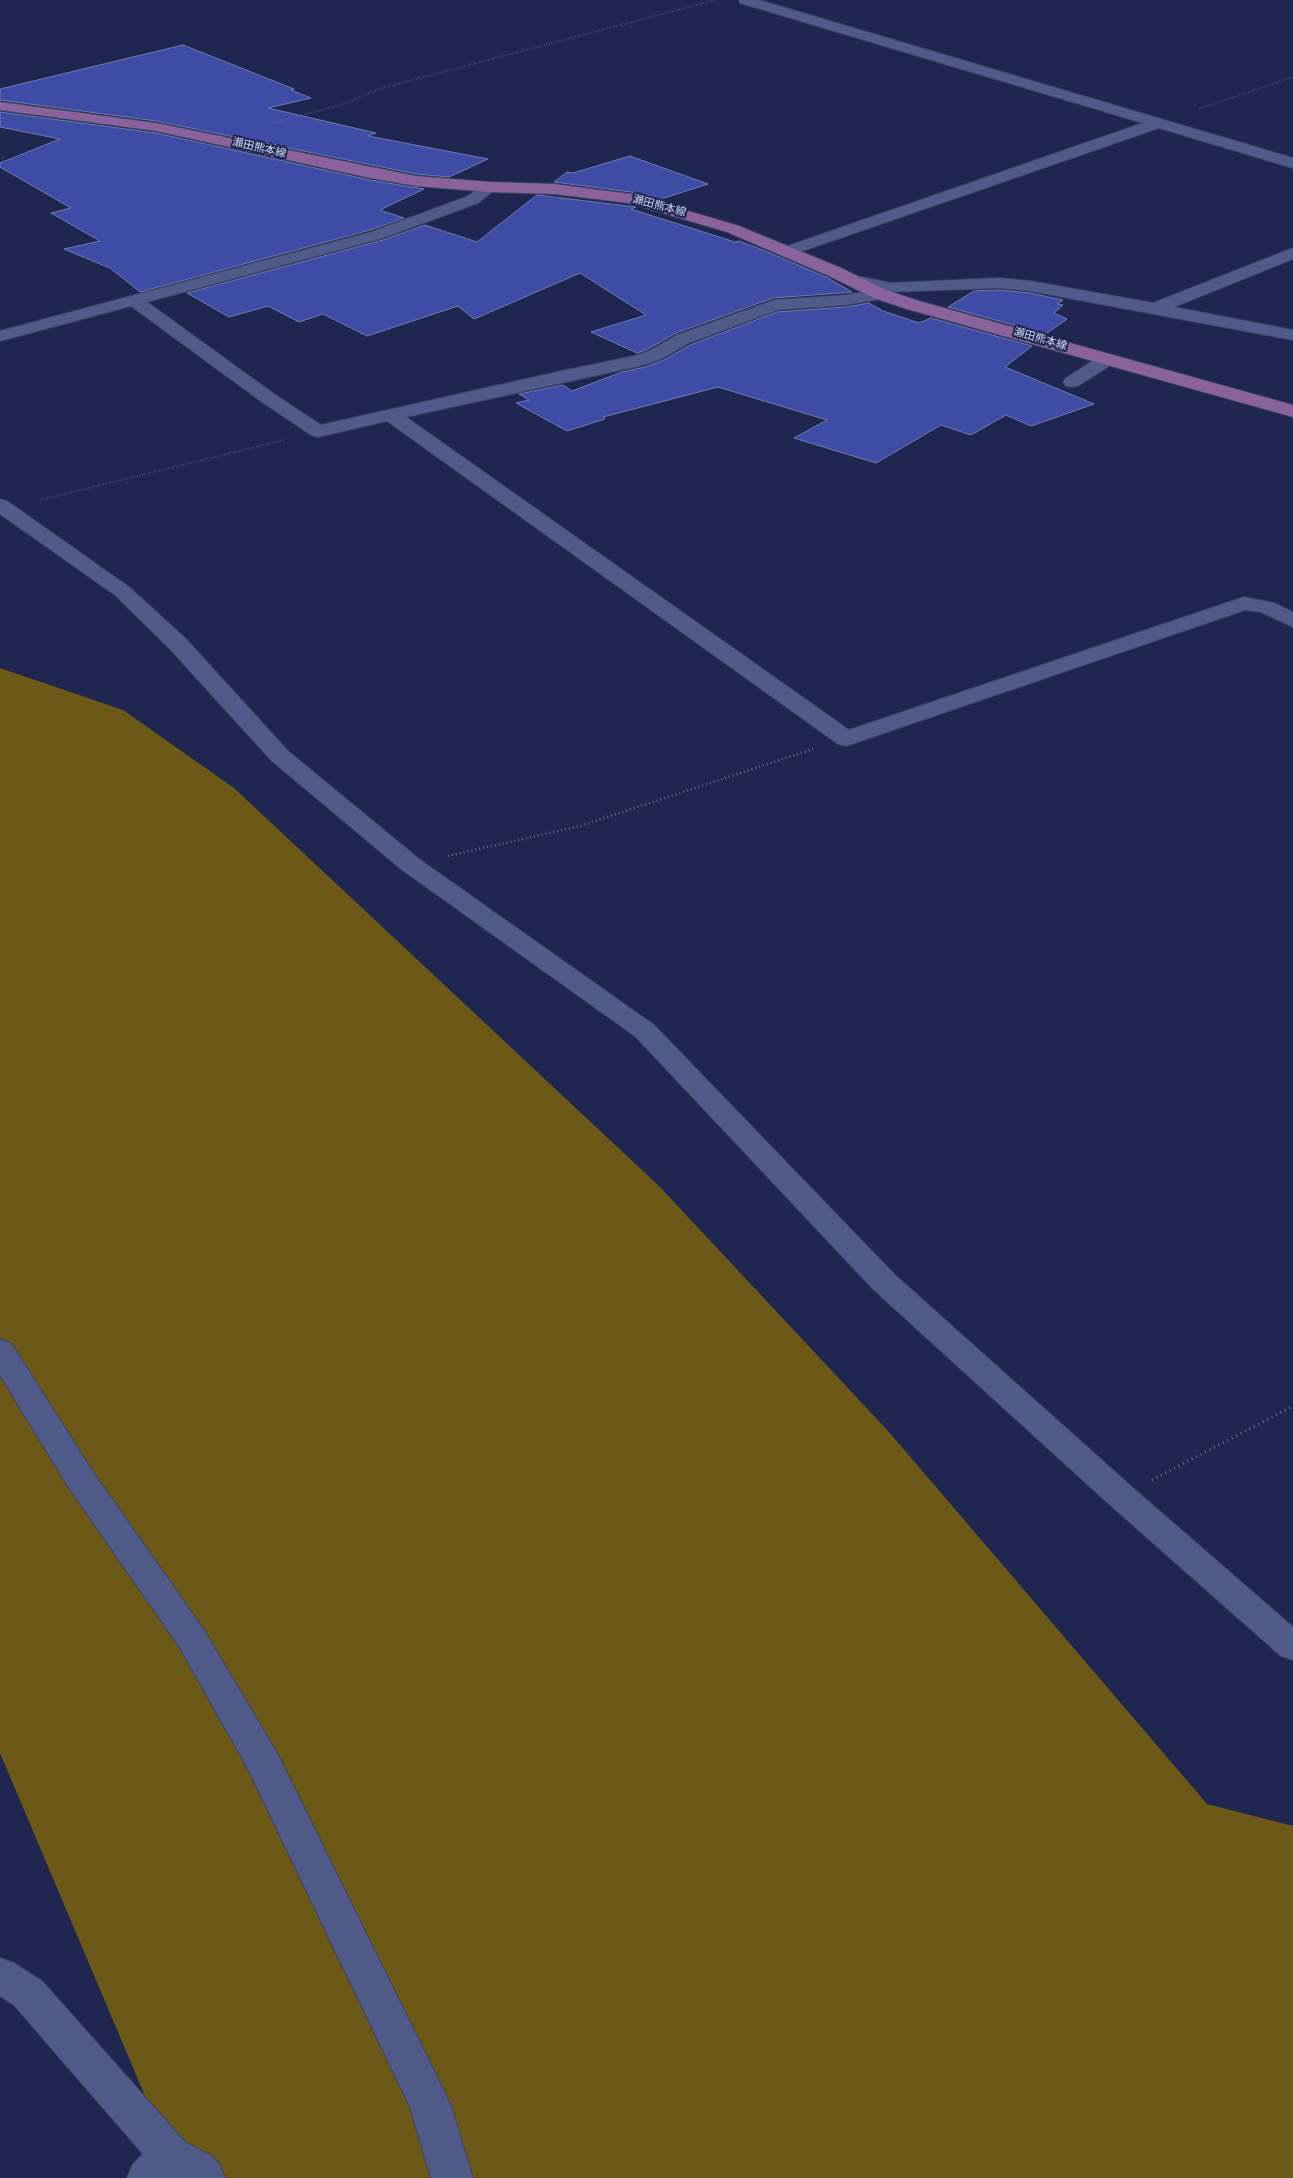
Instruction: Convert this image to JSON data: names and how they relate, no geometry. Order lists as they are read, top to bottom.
{
  "streets": {
    "main road": ["瀬田熊本線"]
  }
}
